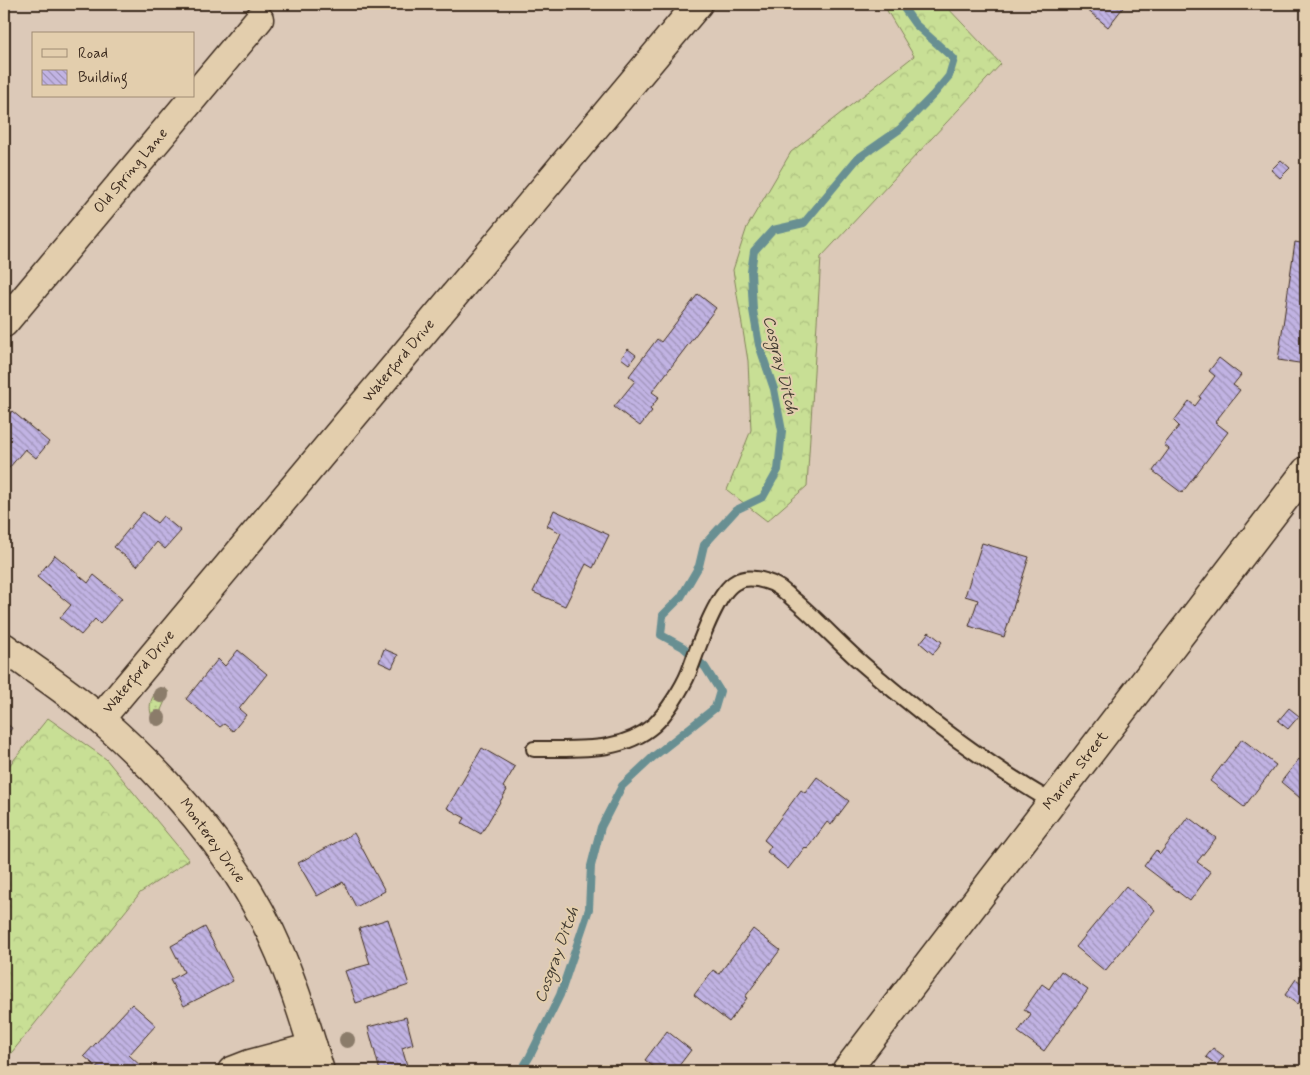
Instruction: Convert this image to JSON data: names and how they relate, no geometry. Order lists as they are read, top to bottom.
{
  "streets": {
    "street": [
      "Old Spring Lane",
      "Waterford Drive",
      "Marion Street",
      "Monterey Drive"
    ]
  },
  "crossings": [
    ["Waterford Drive", "Monterey Drive"]
  ],
  "water": ["Cosgray Ditch"],
  "legend": ["Road", "Building"]
}
